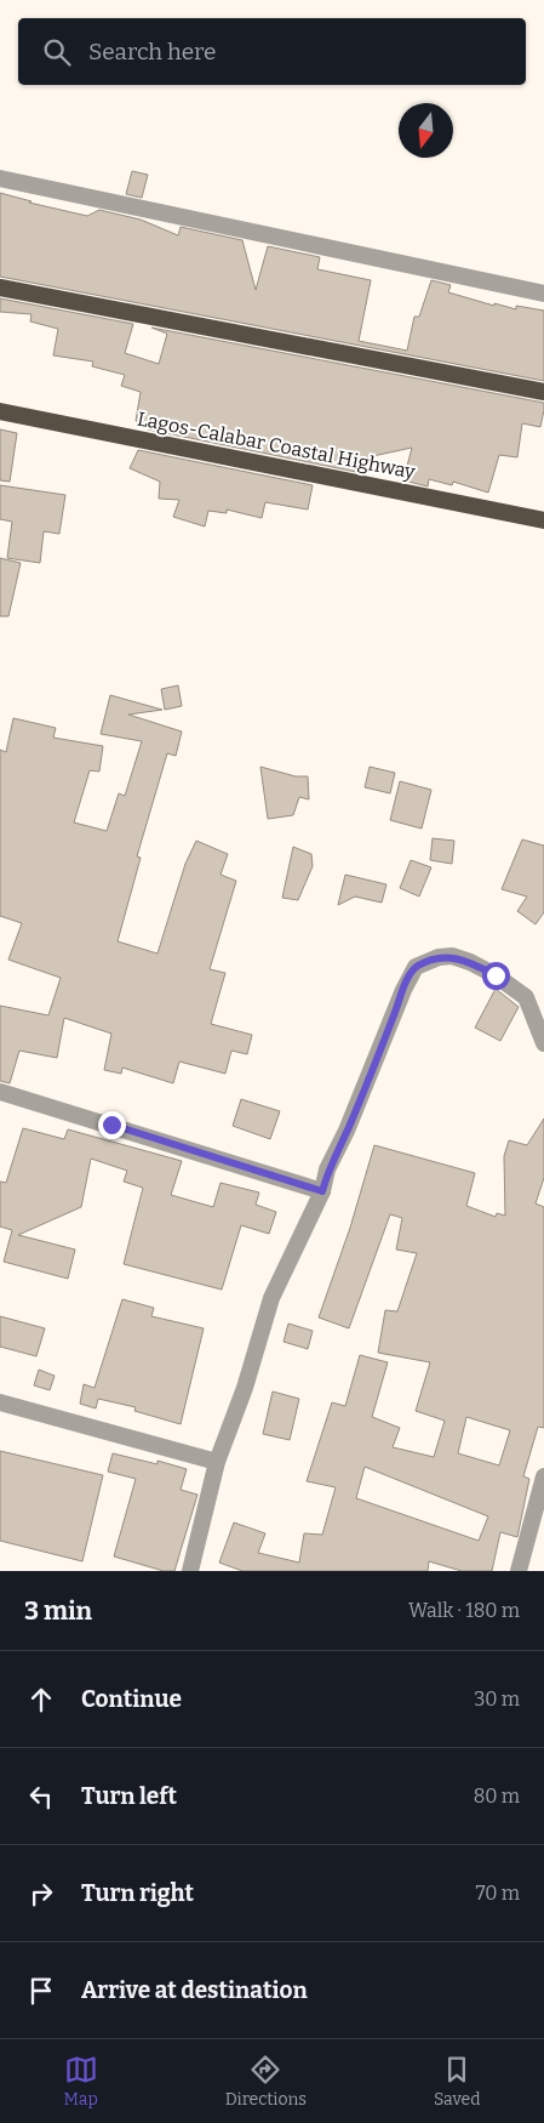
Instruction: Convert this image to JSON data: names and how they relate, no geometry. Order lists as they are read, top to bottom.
{
  "streets": {
    "highway": ["Lagos-Calabar Coastal Highway"]
  },
  "north": "bottom",
  "page": {
    "search": "Search here",
    "heading": ["3 min", "Walk · 180 m"],
    "list": [
      ["Continue", "30 m"],
      ["Turn left", "80 m"],
      ["Turn right", "70 m"],
      "Arrive at destination"
    ],
    "nav": ["Map", "Directions", "Saved"]
  }
}
